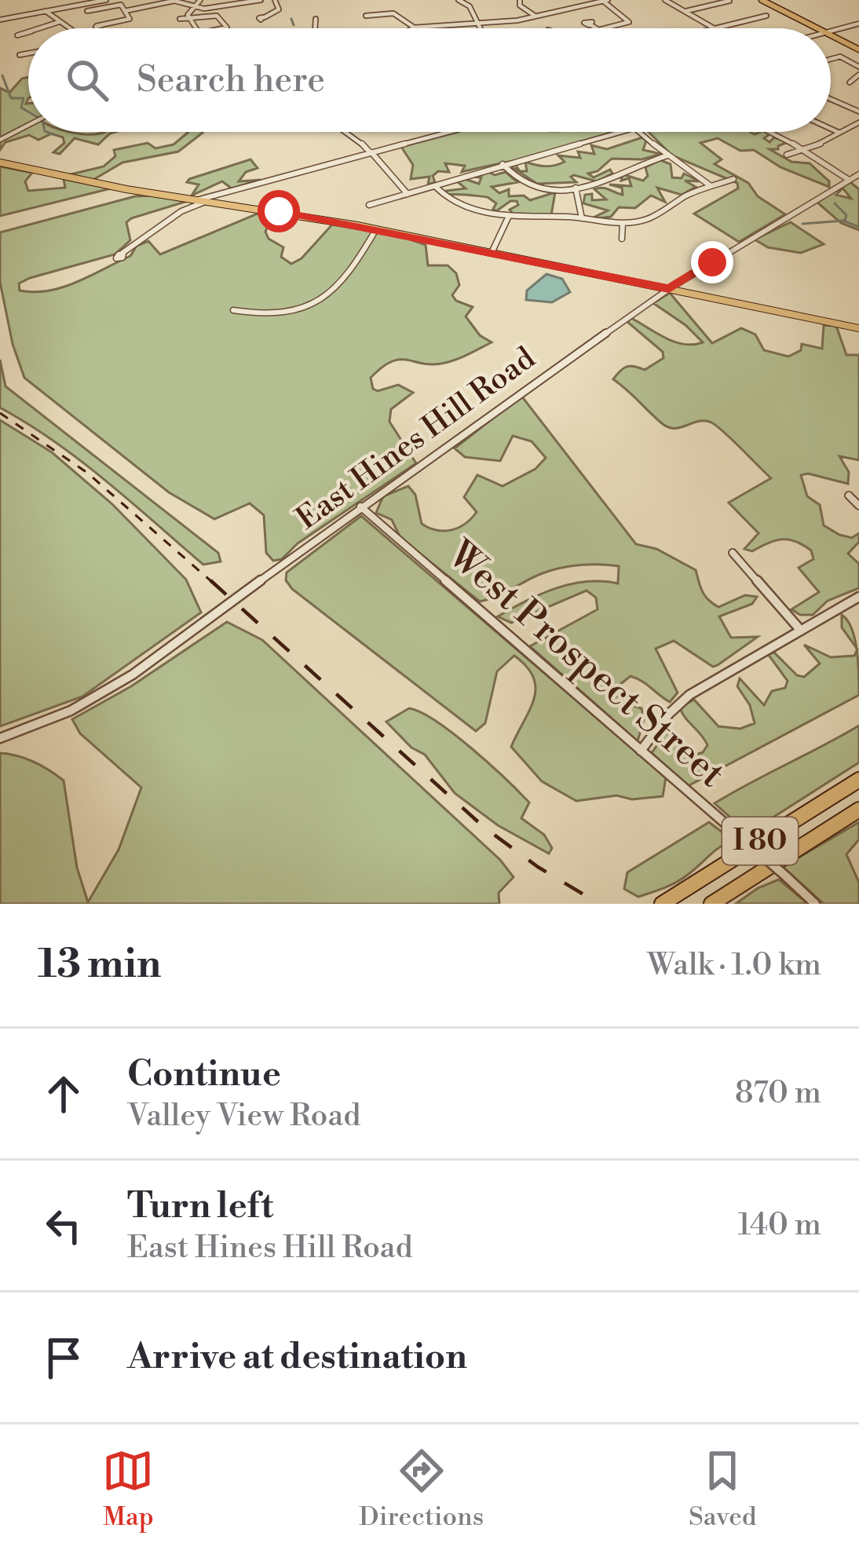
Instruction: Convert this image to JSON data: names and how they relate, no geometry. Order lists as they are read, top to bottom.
{
  "streets": {
    "highway": ["I 80"],
    "street": ["East Hines Hill Road", "West Prospect Street"]
  },
  "crossings": [
    ["East Hines Hill Road", "West Prospect Street"]
  ],
  "page": {
    "search": "Search here",
    "heading": ["13 min", "Walk · 1.0 km"],
    "list": [
      ["Continue", "Valley View Road", "870 m"],
      ["Turn left", "East Hines Hill Road", "140 m"],
      "Arrive at destination"
    ],
    "nav": ["Map", "Directions", "Saved"]
  }
}
